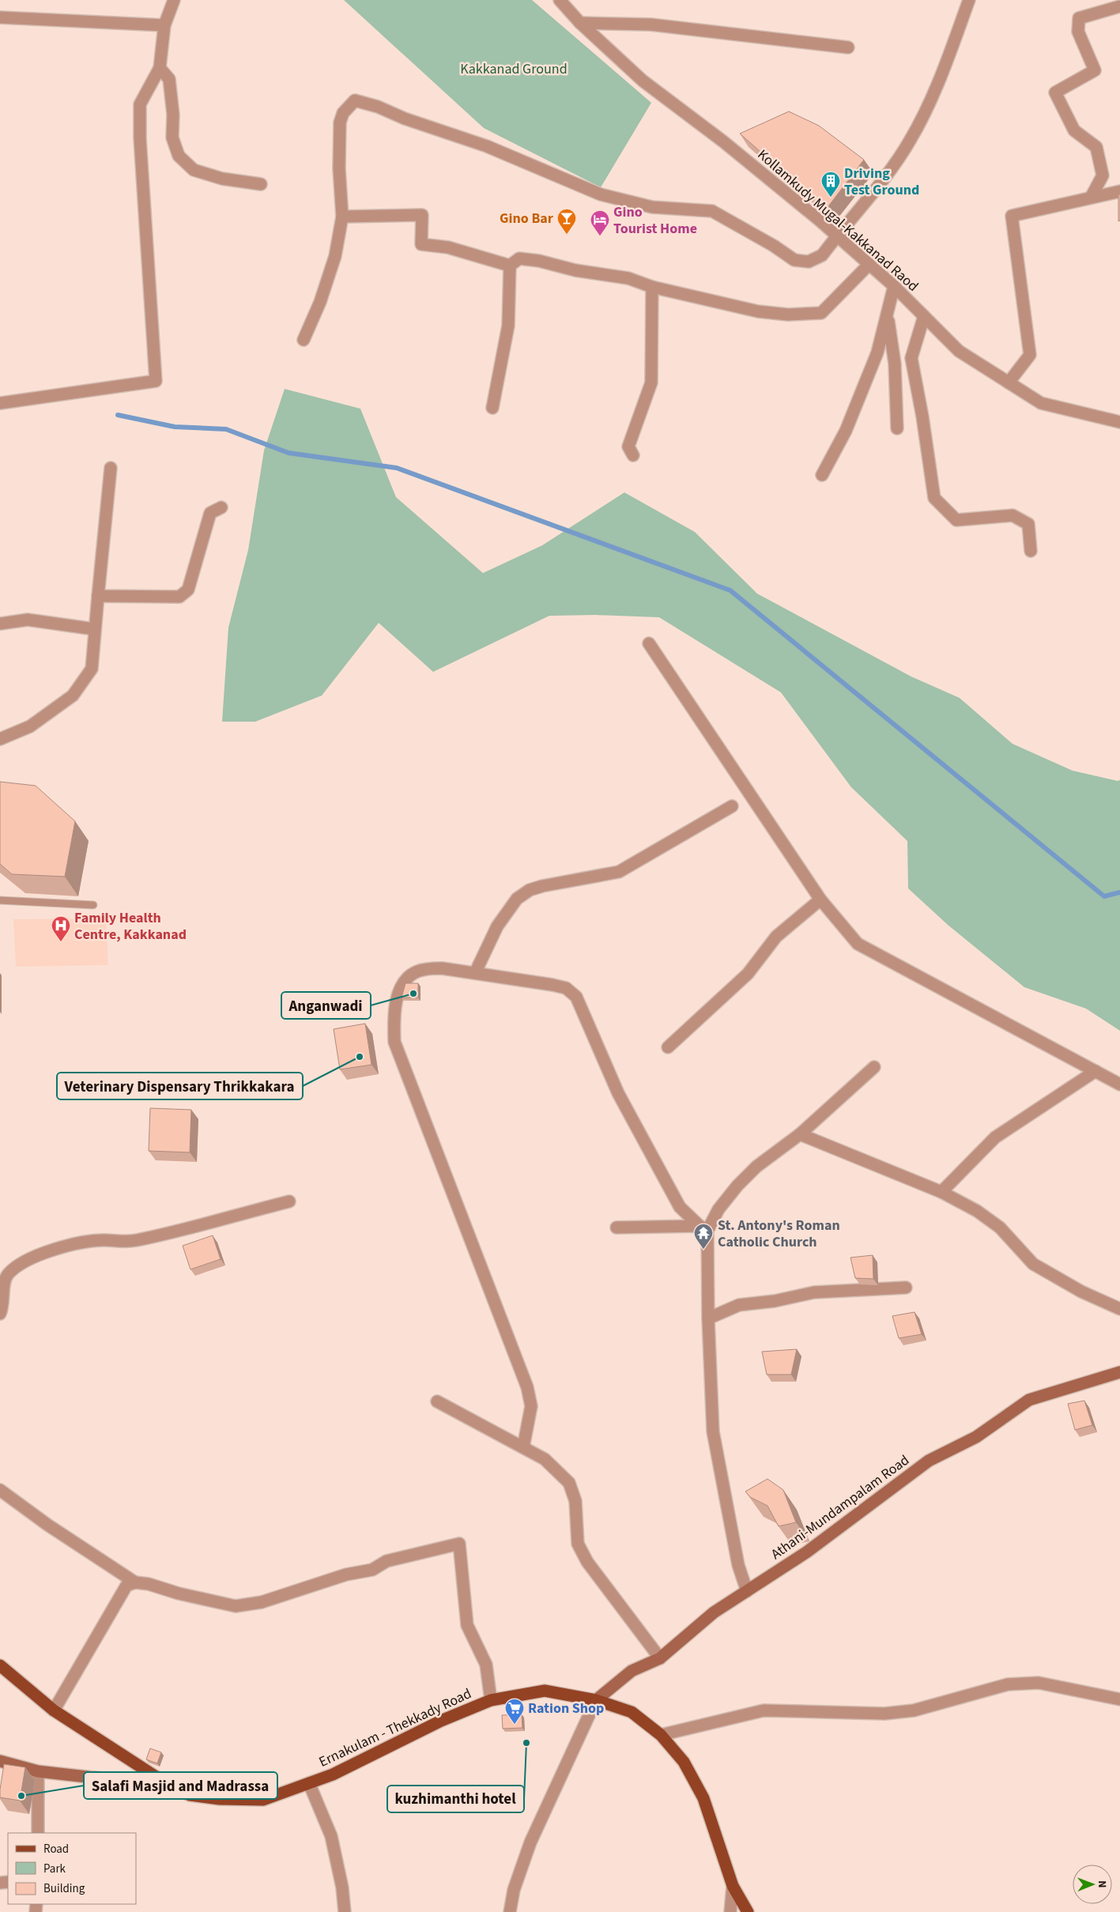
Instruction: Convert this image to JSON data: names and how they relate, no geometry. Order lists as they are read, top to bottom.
{
  "streets": {
    "main road": ["Ernakulam - Thekkady Road"],
    "street": ["Kollamkudy Mugal-Kakkanad Raod", "Athani-Mundampalam Road"]
  },
  "crossings": [
    ["Athani-Mundampalam Road", "Ernakulam - Thekkady Road"]
  ],
  "parks": ["Kakkanad Ground"],
  "places": {
    "building": ["Driving Test Ground"],
    "bar": ["Gino Bar"],
    "hotel": ["Gino Tourist Home"],
    "hospital": ["Family Health Centre, Kakkanad"],
    "other": [
      "Anganwadi",
      "Veterinary Dispensary Thrikkakara",
      "kuzhimanthi hotel",
      "Salafi Masjid and Madrassa"
    ],
    "temple": ["St. Antony's Roman Catholic Church"],
    "supermarket": ["Ration Shop"]
  },
  "legend": ["Road", "Park", "Building"],
  "north": "right"
}
